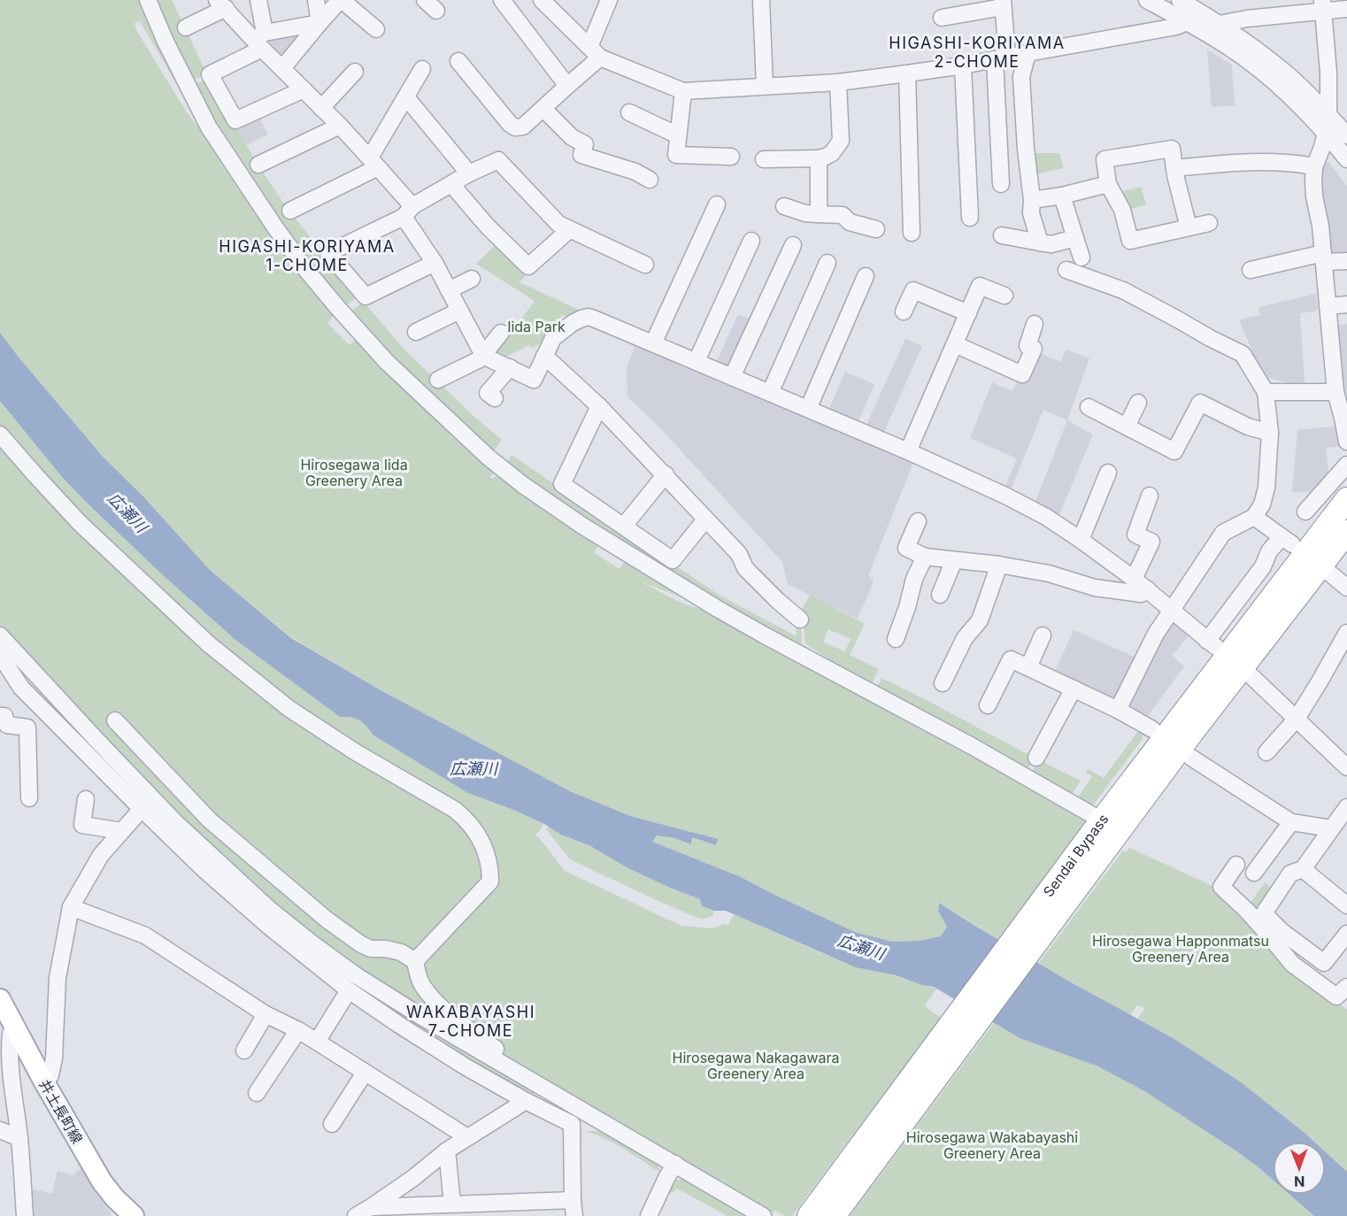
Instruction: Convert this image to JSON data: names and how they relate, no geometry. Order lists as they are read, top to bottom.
{
  "streets": {
    "highway": ["Sendai Bypass"],
    "main road": ["井土長町線"]
  },
  "districts": ["HIGASHI-KORIYAMA 2-CHOME", "HIGASHI-KORIYAMA 1-CHOME", "WAKABAYASHI 7-CHOME"],
  "water": ["広瀬川"],
  "parks": [
    "Iida Park",
    "Hirosegawa Iida Greenery Area",
    "Hirosegawa Happonmatsu Greenery Area",
    "Hirosegawa Nakagawara Greenery Area",
    "Hirosegawa Wakabayashi Greenery Area"
  ],
  "north": "bottom"
}
